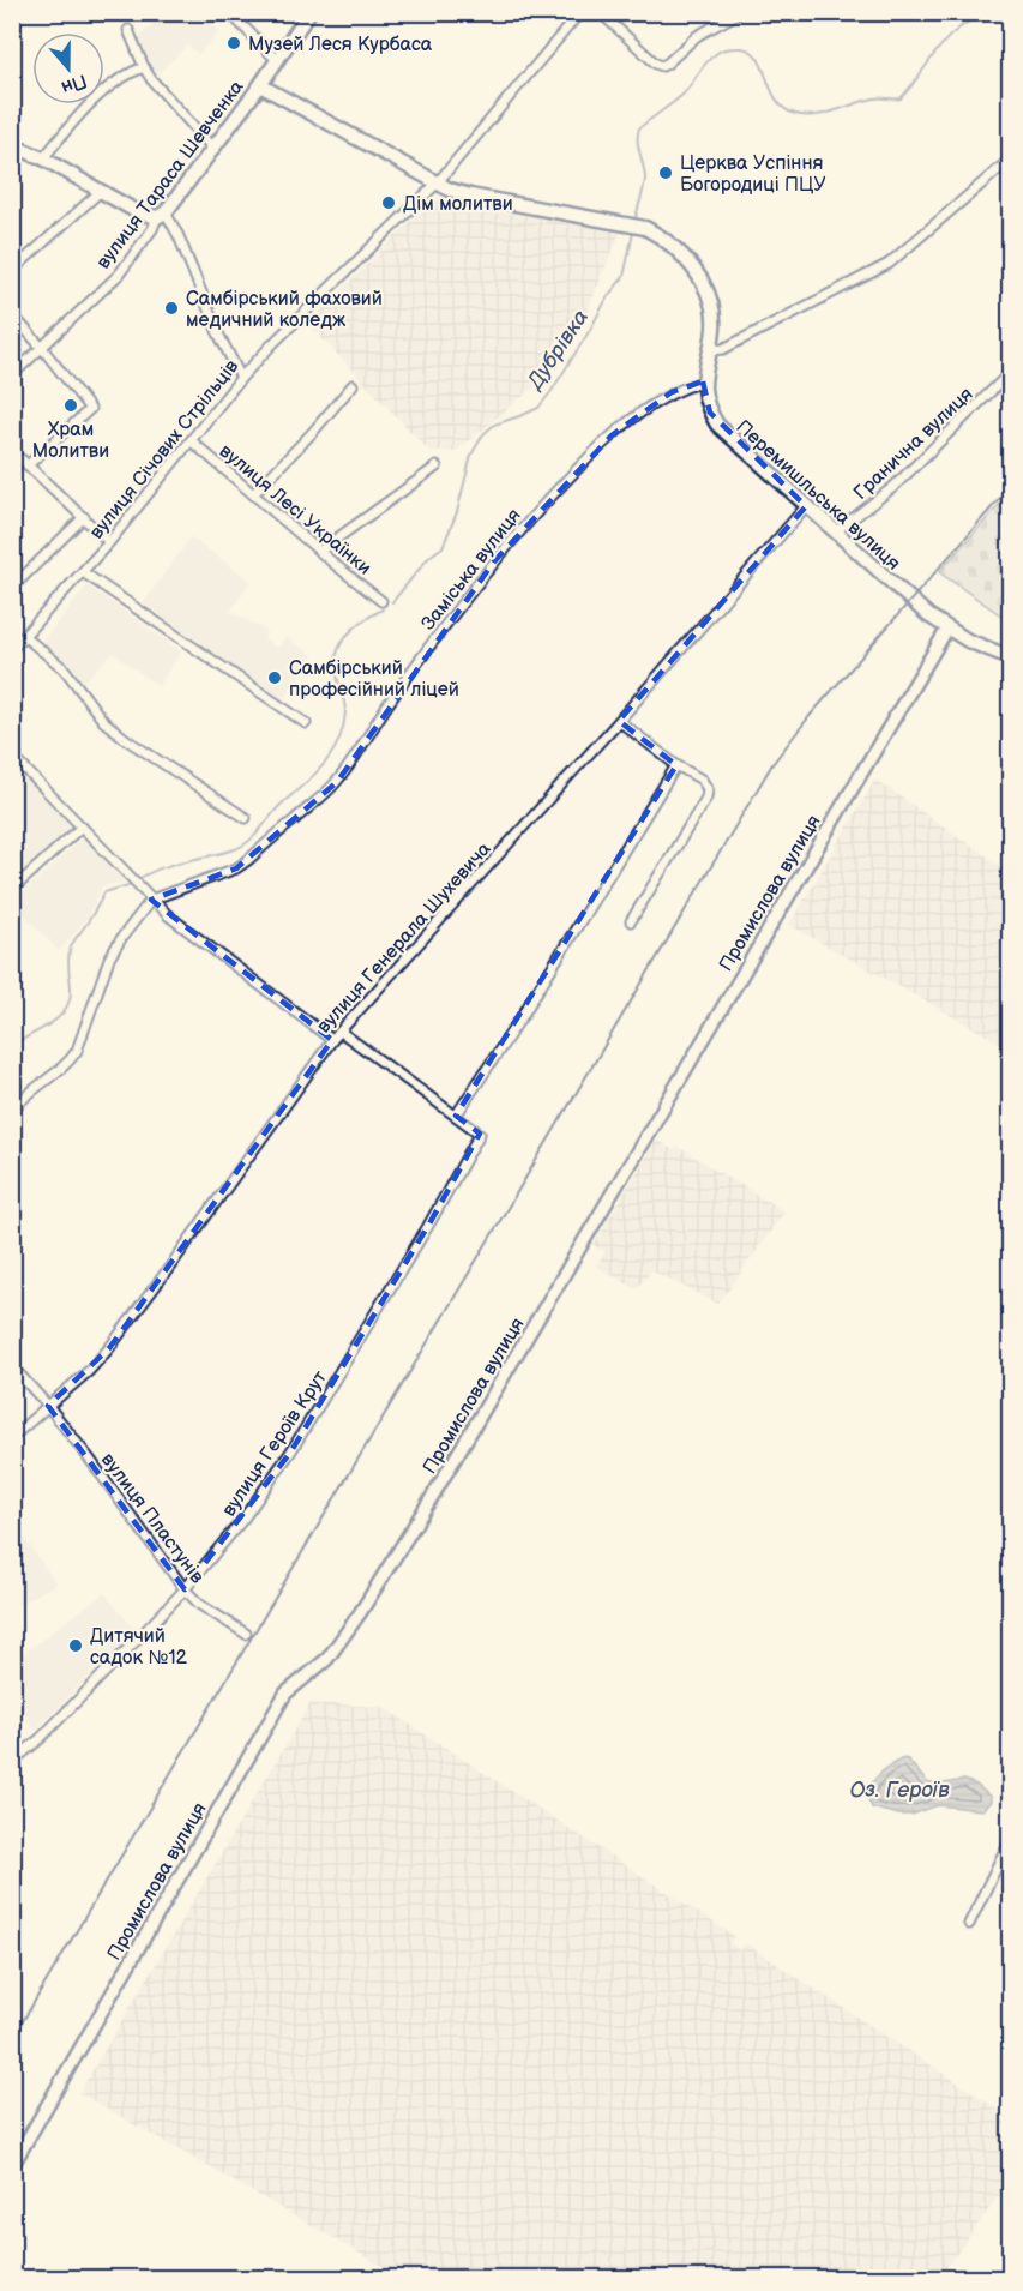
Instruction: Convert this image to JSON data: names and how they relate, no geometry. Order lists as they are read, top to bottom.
{
  "streets": {
    "main road": ["вулиця Тараса Шевченка", "Перемишльська вулиця"],
    "street": [
      "Гранична вулиця",
      "вулиця Січових Стрільців",
      "вулиця Лесі Українки",
      "Заміська вулиця",
      "Промислова вулиця",
      "вулиця Генерала Шухевича",
      "вулиця Героїв Крут",
      "вулиця Пластунів"
    ]
  },
  "crossings": [
    ["вулиця Тараса Шевченка", "Перемишльська вулиця"],
    ["Гранична вулиця", "Перемишльська вулиця"],
    ["вулиця Січових Стрільців", "Перемишльська вулиця"],
    ["вулиця Січових Стрільців", "вулиця Лесі Українки"],
    ["Перемишльська вулиця", "Заміська вулиця"],
    ["Перемишльська вулиця", "Промислова вулиця"],
    ["Перемишльська вулиця", "вулиця Генерала Шухевича"],
    ["вулиця Генерала Шухевича", "вулиця Пластунів"],
    ["вулиця Героїв Крут", "вулиця Пластунів"]
  ],
  "water": ["Дубрівка", "Оз. Героїв"],
  "places": [
    "Музей Леся Курбаса",
    "Церква Успіння Богородиці ПЦУ",
    "Дім молитви",
    "Самбірський фаховий медичний коледж",
    "Храм Молитви",
    "Самбірський професійний ліцей",
    "Дитячий садок №12"
  ],
  "north": "bottom"
}
